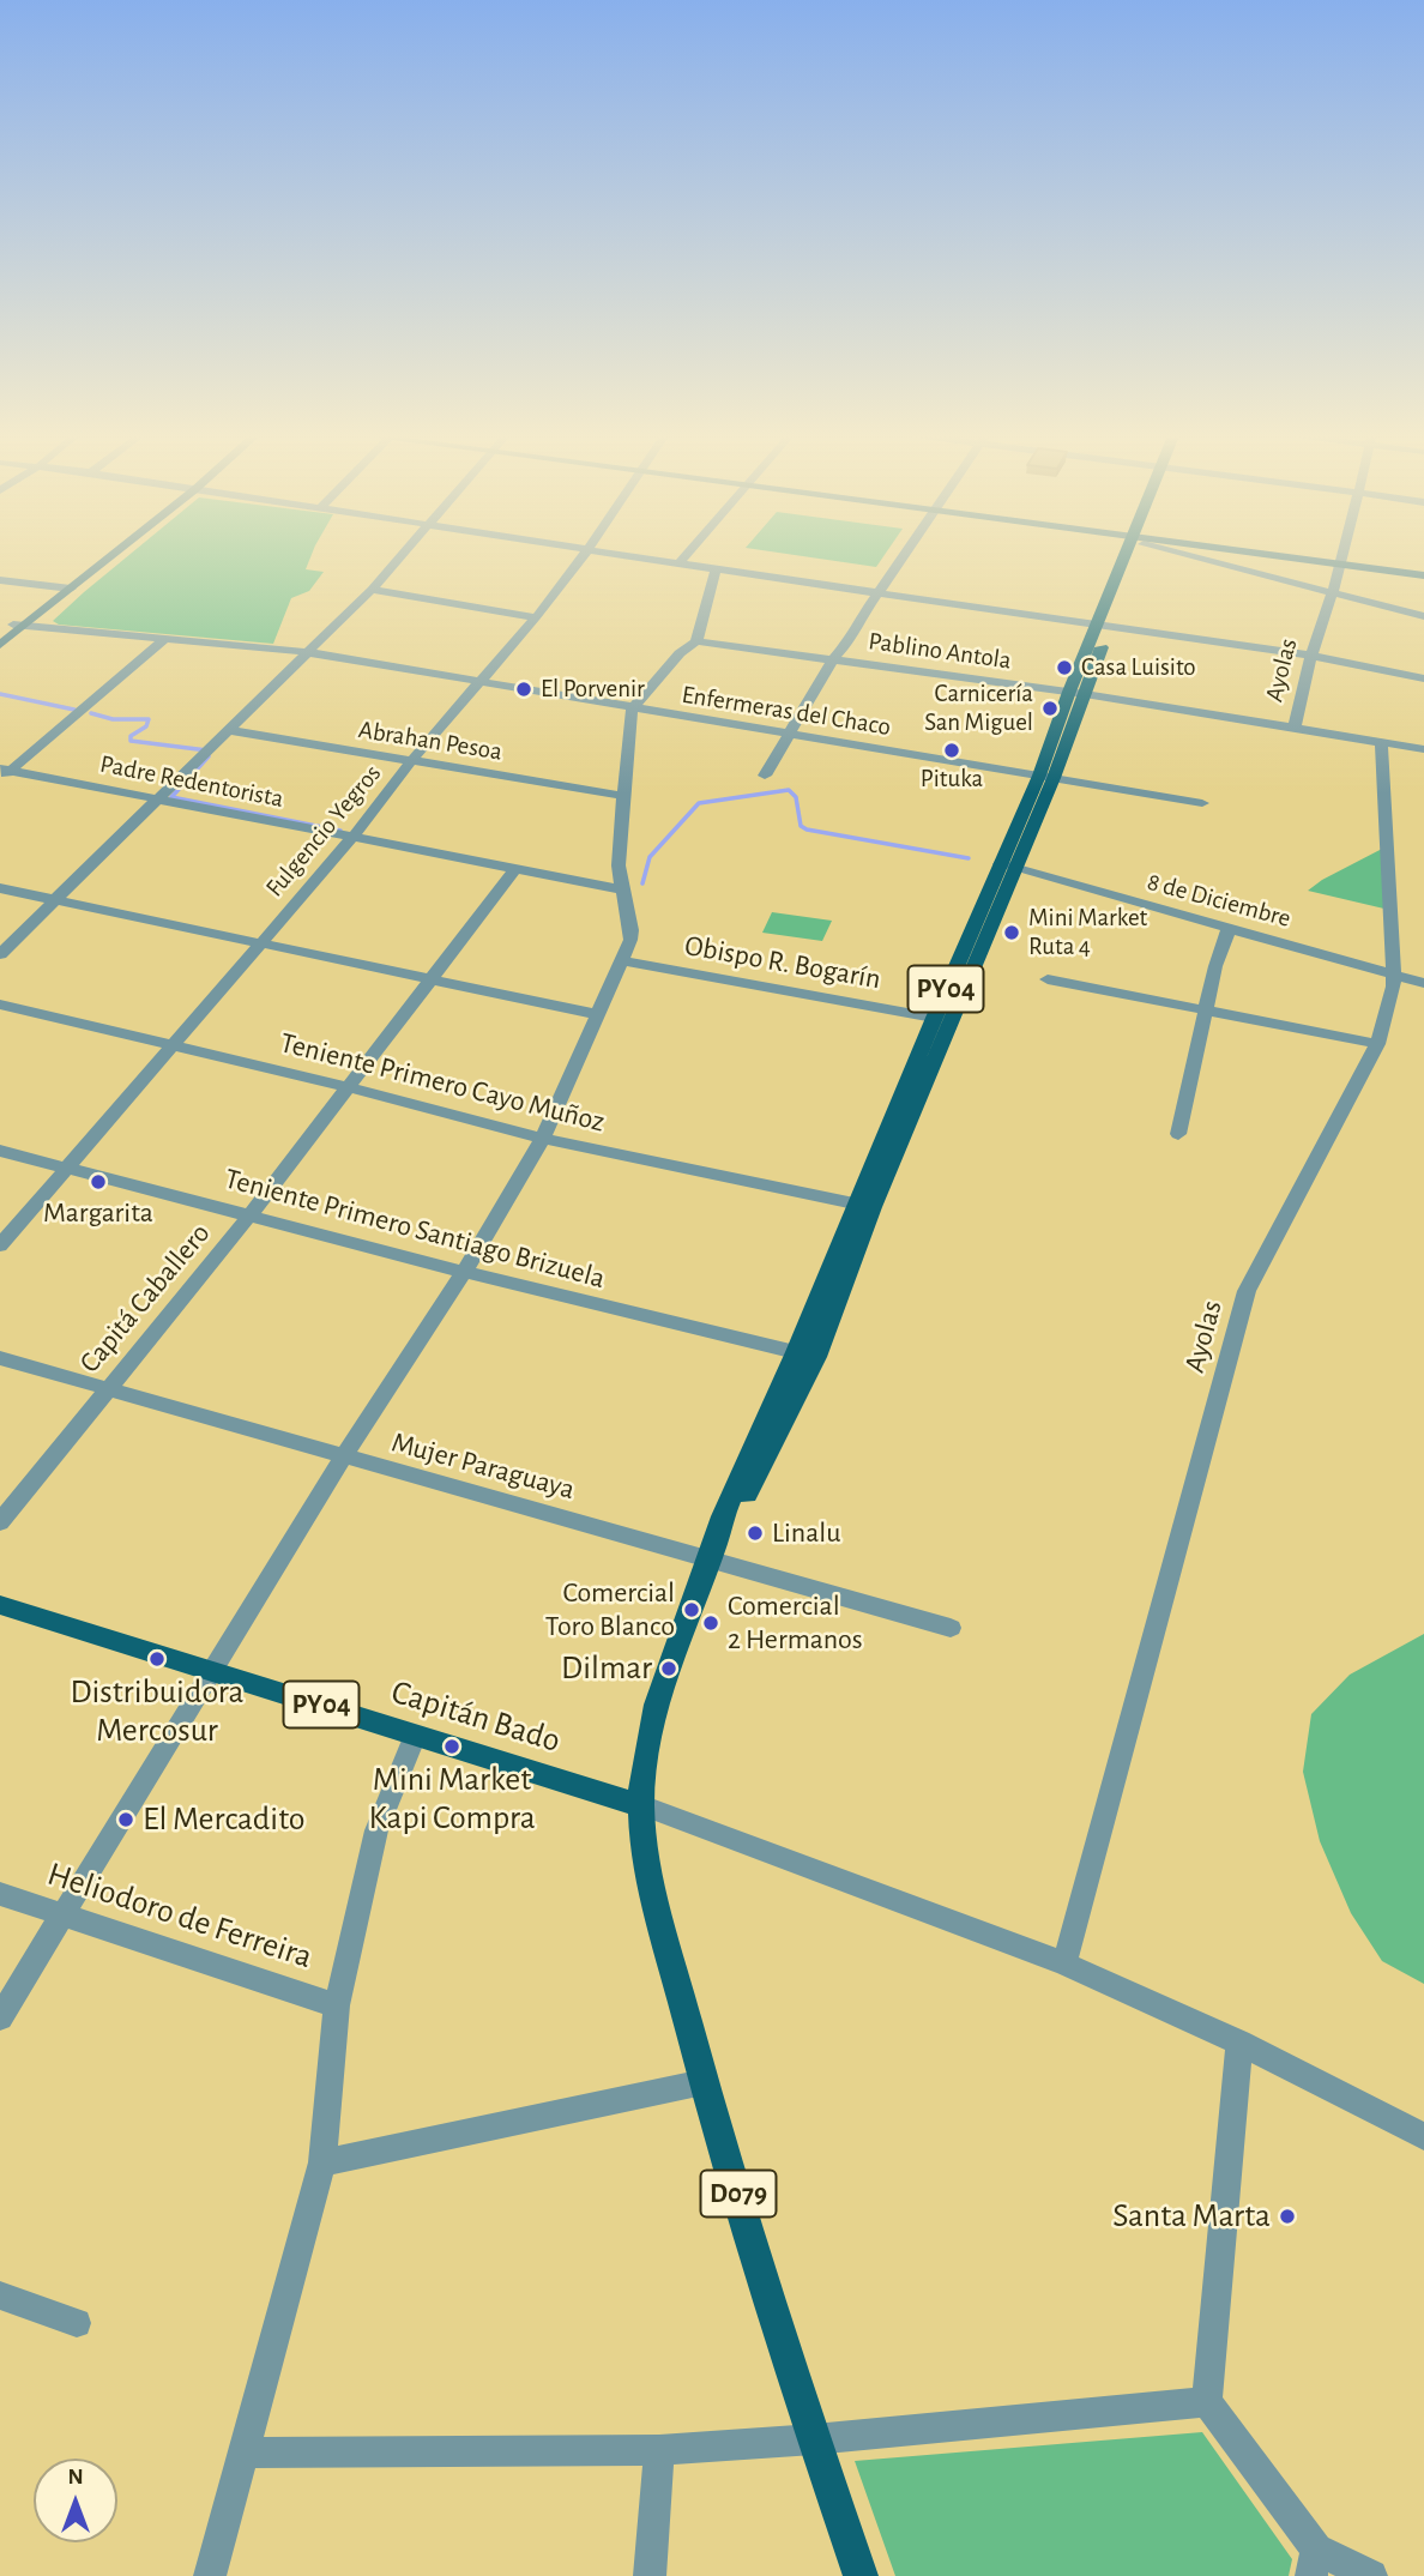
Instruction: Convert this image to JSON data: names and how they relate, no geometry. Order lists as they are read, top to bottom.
{
  "streets": {
    "main road": ["PY04", "Capitán Bado", "D079"],
    "street": [
      "Pablino Antola",
      "Ayolas",
      "Enfermeras del Chaco",
      "Abrahan Pesoa",
      "Padre Redentorista",
      "Fulgencio Yegros",
      "8 de Diciembre",
      "Obispo R. Bogarín",
      "Teniente Primero Cayo Muñoz",
      "Teniente Primero Santiago Brizuela",
      "Capitá Caballero",
      "Mujer Paraguaya",
      "Heliodoro de Ferreira"
    ]
  },
  "crossings": [
    ["Pablino Antola", "Ayolas"],
    ["Pablino Antola", "PY04"],
    ["Ayolas", "8 de Diciembre"],
    ["Enfermeras del Chaco", "Fulgencio Yegros"],
    ["Enfermeras del Chaco", "PY04"],
    ["Abrahan Pesoa", "Fulgencio Yegros"],
    ["Padre Redentorista", "Fulgencio Yegros"],
    ["Padre Redentorista", "Capitá Caballero"],
    ["Fulgencio Yegros", "Teniente Primero Cayo Muñoz"],
    ["Fulgencio Yegros", "Teniente Primero Santiago Brizuela"],
    ["8 de Diciembre", "PY04"],
    ["Obispo R. Bogarín", "PY04"],
    ["PY04", "Teniente Primero Cayo Muñoz"],
    ["PY04", "Teniente Primero Santiago Brizuela"],
    ["PY04", "Mujer Paraguaya"],
    ["PY04", "Capitán Bado"],
    ["PY04", "D079"],
    ["Teniente Primero Cayo Muñoz", "Capitá Caballero"],
    ["Teniente Primero Santiago Brizuela", "Capitá Caballero"],
    ["Capitá Caballero", "Mujer Paraguaya"],
    ["Capitán Bado", "D079"]
  ],
  "places": [
    "Casa Luisito",
    "El Porvenir",
    "Carnicería San Miguel",
    "Pituka",
    "Mini Market Ruta 4",
    "Margarita",
    "Linalu",
    "Comercial Toro Blanco",
    "Comercial 2 Hermanos",
    "Distribuidora Mercosur",
    "Dilmar",
    "Mini Market Kapi Compra",
    "El Mercadito",
    "Santa Marta"
  ],
  "north": "top"
}
